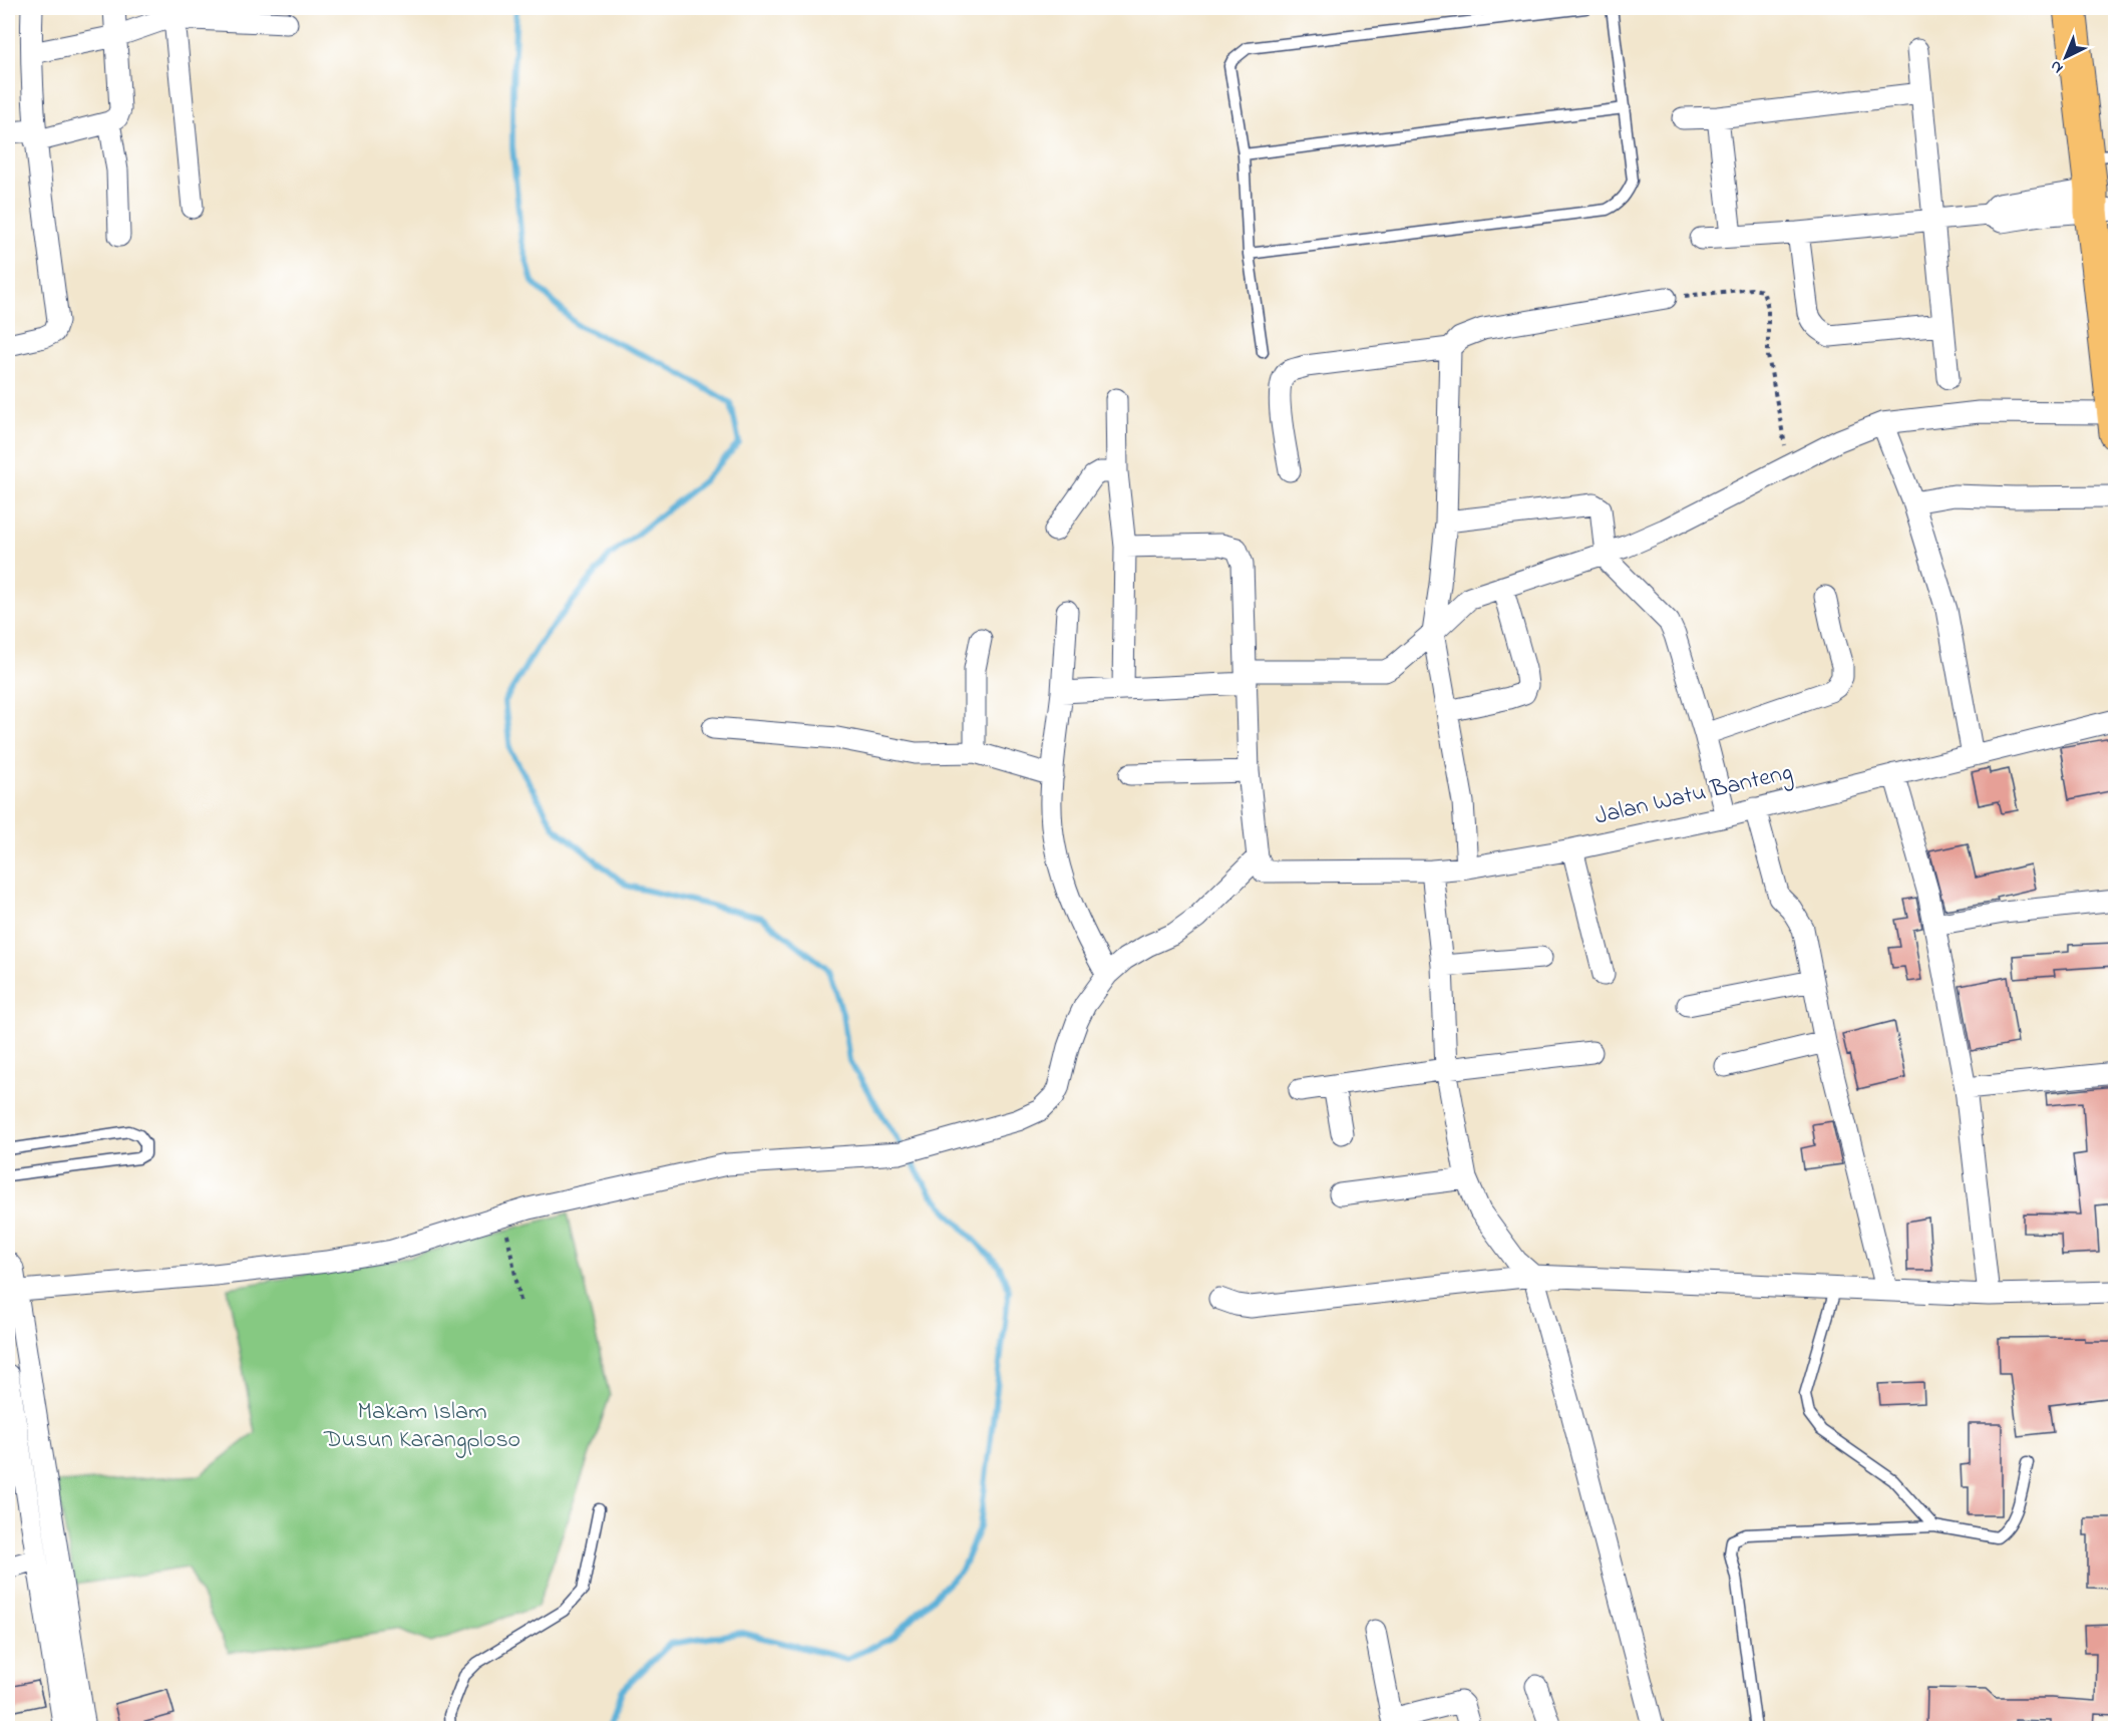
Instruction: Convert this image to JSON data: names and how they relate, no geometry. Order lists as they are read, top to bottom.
{
  "streets": {
    "street": ["Jalan Watu Banteng"]
  },
  "parks": ["Makam Islam Dusun Karangploso"],
  "north": "bottom left"
}
